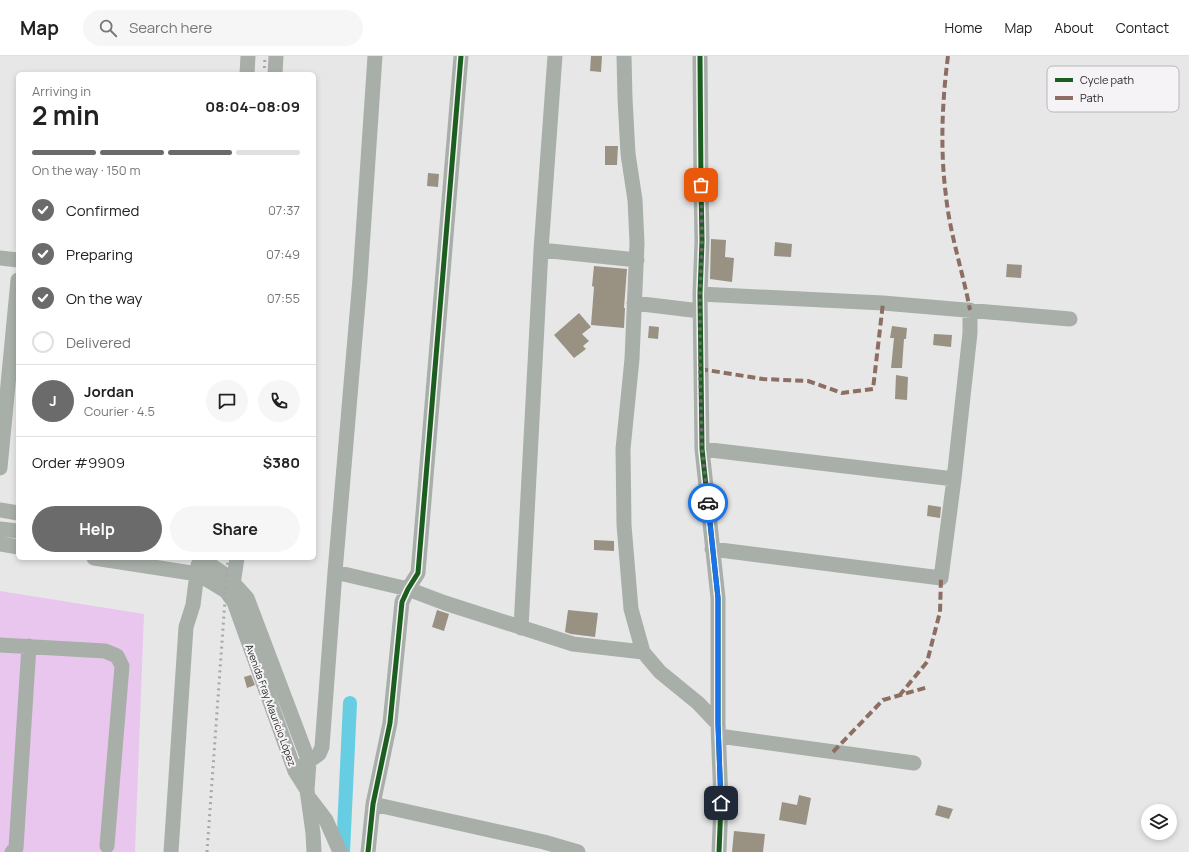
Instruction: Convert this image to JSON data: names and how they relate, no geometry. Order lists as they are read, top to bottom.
{
  "streets": {
    "street": ["Avenida Fray Mauricio López"]
  },
  "legend": ["Cycle path", "Path"],
  "page": {
    "header": "Map",
    "search": "Search here",
    "nav": [
      "Home",
      "Map",
      "About",
      "Contact"
    ],
    "heading": ["2 min", "Arriving in", "08:04–08:09"],
    "panel": [
      "Jordan",
      "Courier · 4.5",
      "Order #9909",
      "$380"
    ],
    "bar": "On the way · 150 m",
    "list": [
      ["Confirmed", "07:37"],
      ["Preparing", "07:49"],
      ["On the way", "07:55"],
      "Delivered"
    ],
    "round": "J",
    "buttons": ["Help", "Share"]
  }
}
